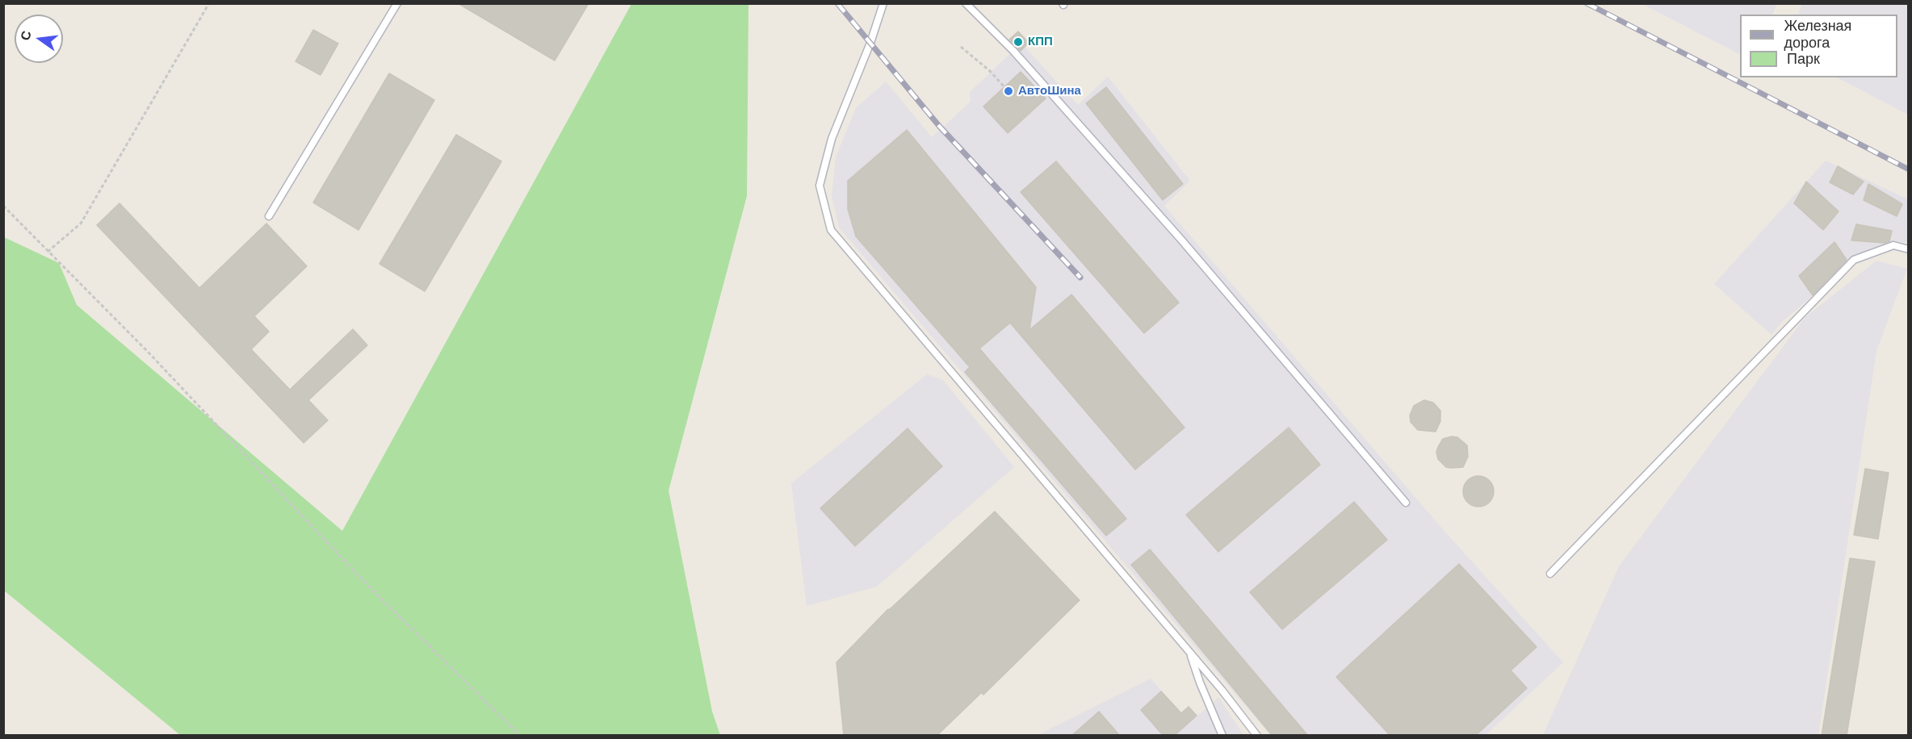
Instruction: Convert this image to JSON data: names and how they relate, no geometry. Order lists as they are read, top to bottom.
{
  "places": ["КПП", "АвтоШина"],
  "legend": ["Железная дорога", "Парк"],
  "north": "left"
}
